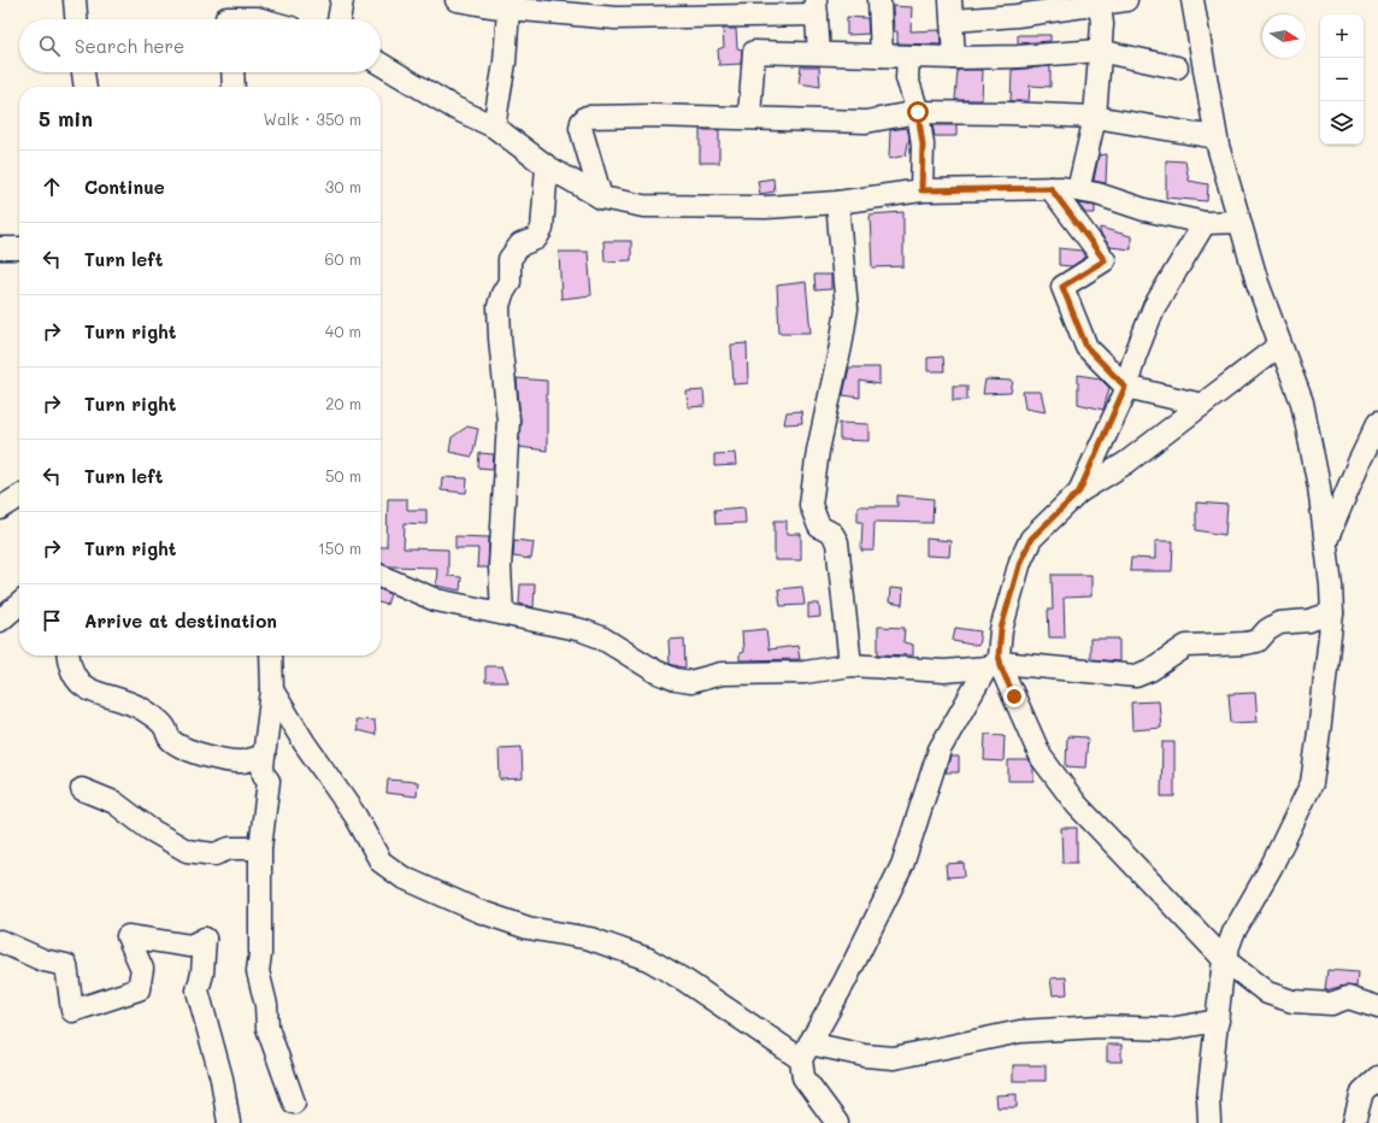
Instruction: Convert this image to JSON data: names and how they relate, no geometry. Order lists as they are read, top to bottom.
{
  "north": "right",
  "page": {
    "map_buttons": ["+", "−"],
    "search": "Search here",
    "heading": ["5 min", "Walk · 350 m"],
    "list": [
      ["Continue", "30 m"],
      ["Turn left", "60 m"],
      ["Turn right", "40 m"],
      ["Turn right", "20 m"],
      ["Turn left", "50 m"],
      ["Turn right", "150 m"],
      "Arrive at destination"
    ]
  }
}
